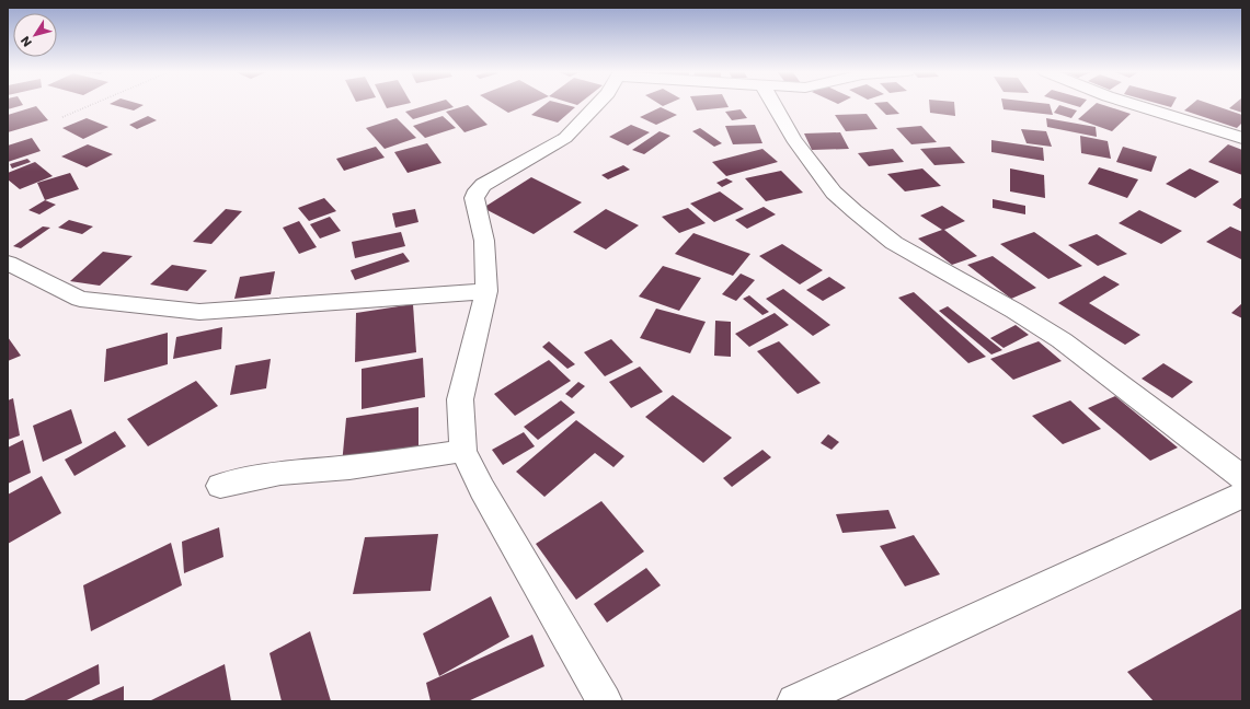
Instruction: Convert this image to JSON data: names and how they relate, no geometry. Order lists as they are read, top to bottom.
{
  "north": "bottom left"
}
